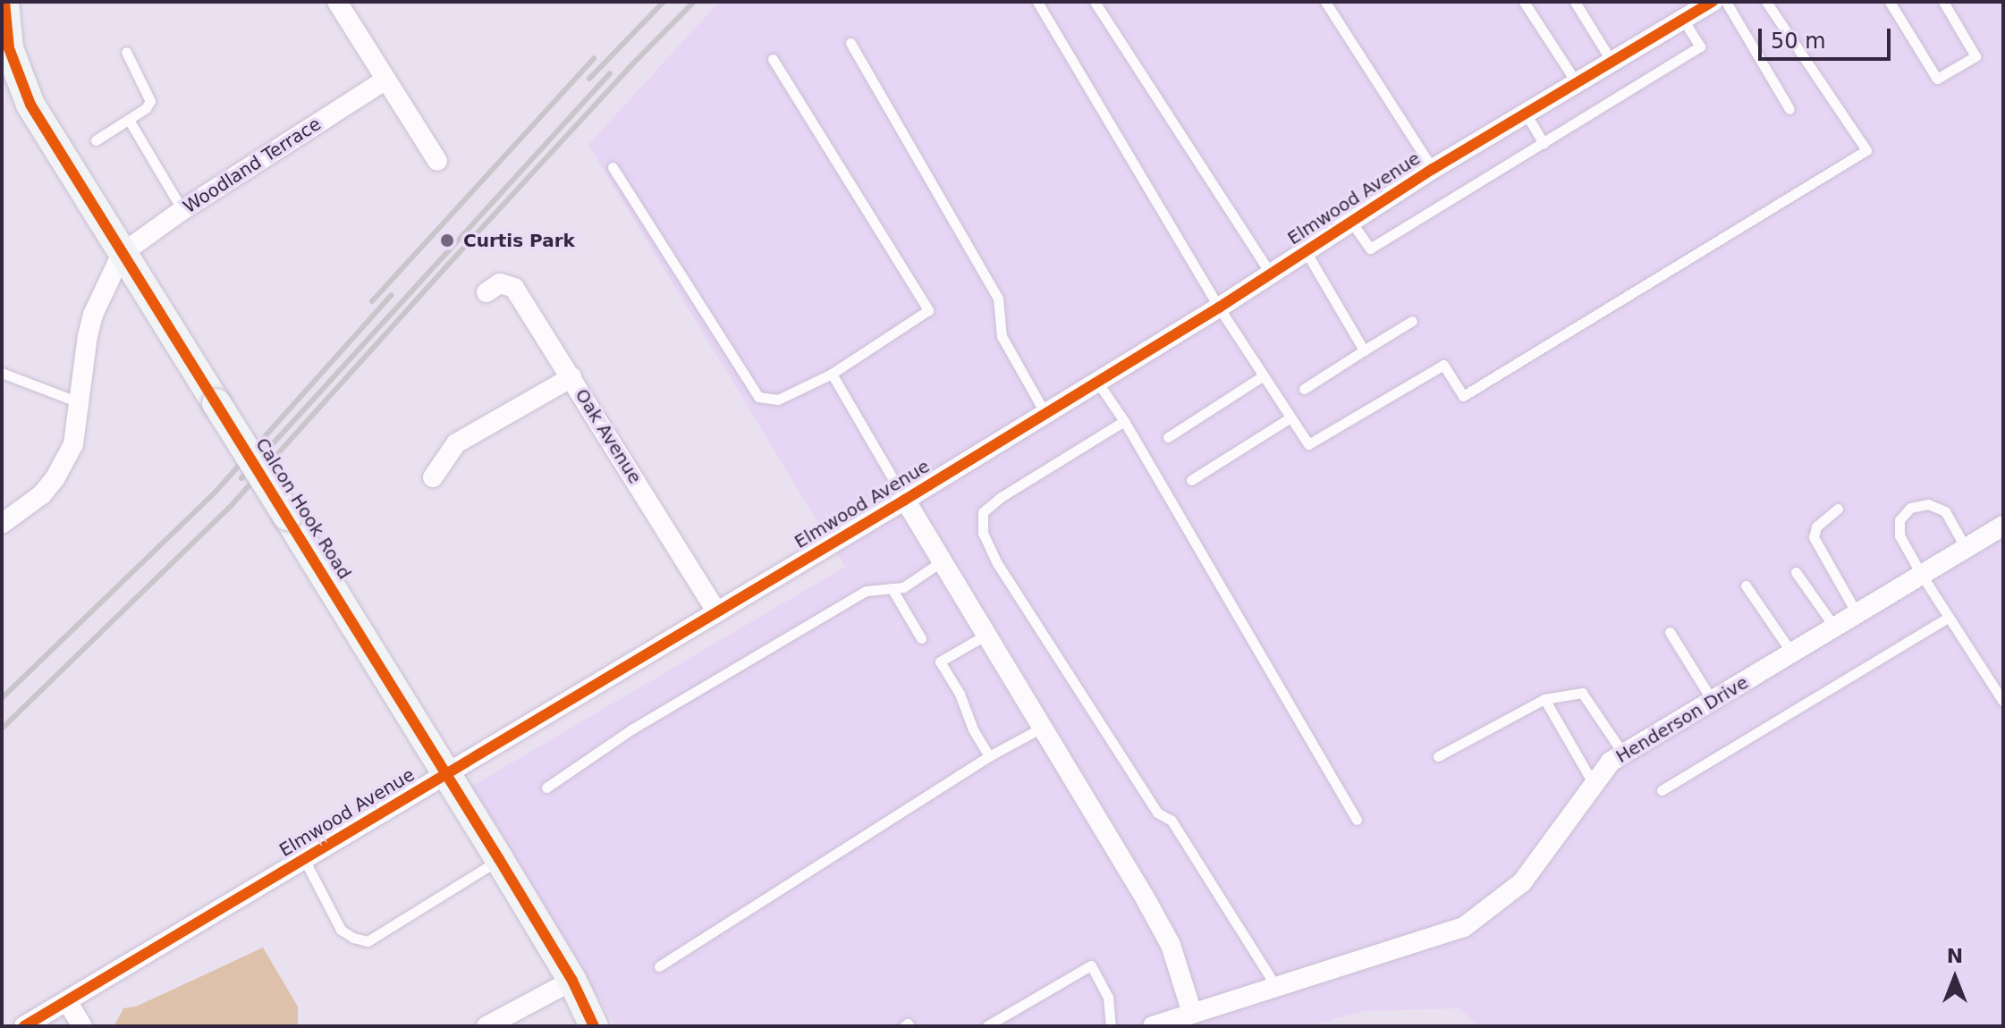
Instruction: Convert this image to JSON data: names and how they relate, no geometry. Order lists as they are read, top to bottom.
{
  "streets": {
    "street": [
      "Woodland Terrace",
      "Elmwood Avenue",
      "Oak Avenue",
      "Calcon Hook Road",
      "Henderson Drive"
    ]
  },
  "crossings": [
    ["Woodland Terrace", "Calcon Hook Road"],
    ["Elmwood Avenue", "Oak Avenue"],
    ["Elmwood Avenue", "Calcon Hook Road"]
  ],
  "places": ["Curtis Park"],
  "scale_bar": "50 m",
  "north": "top"
}
